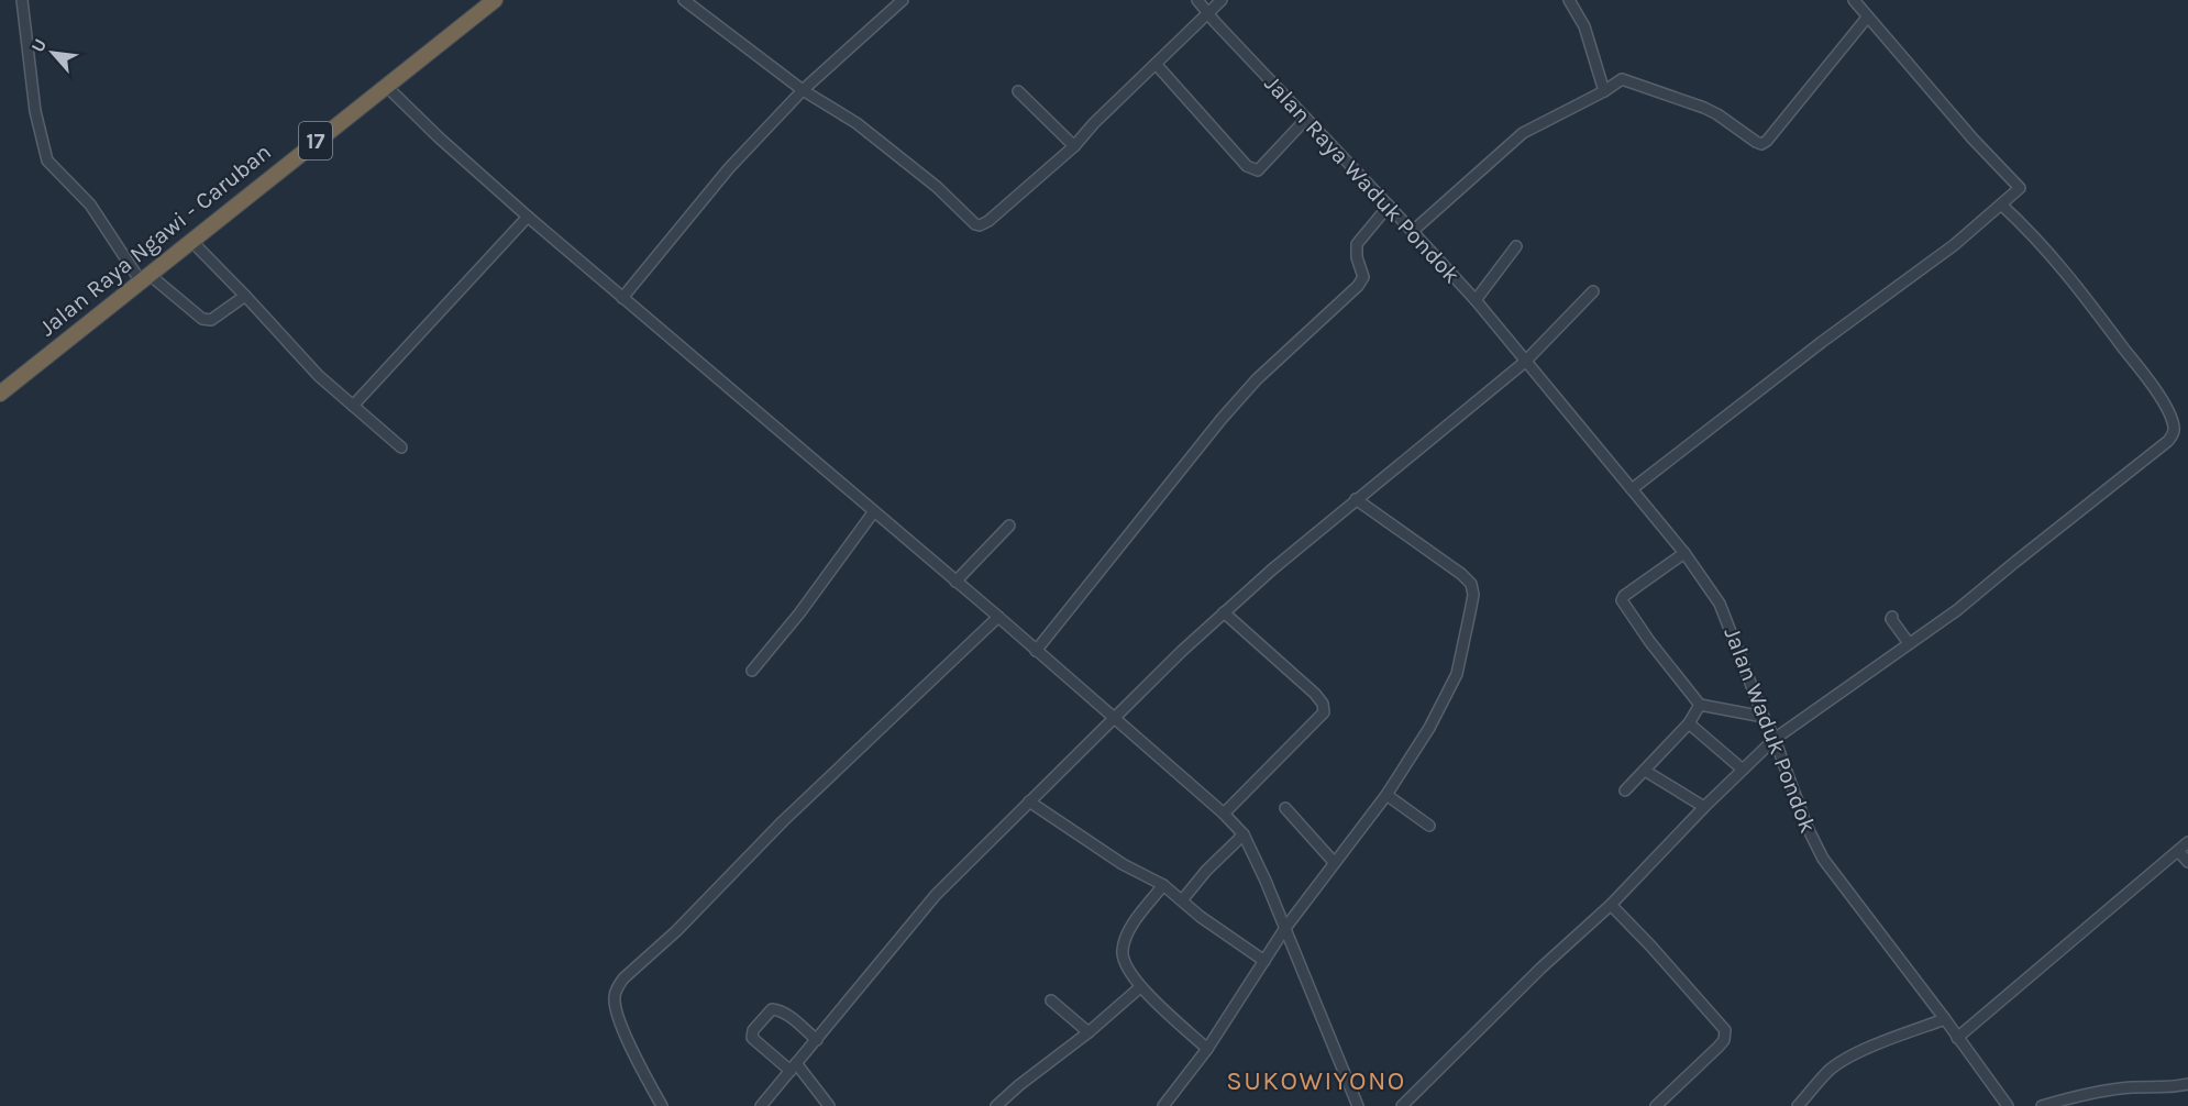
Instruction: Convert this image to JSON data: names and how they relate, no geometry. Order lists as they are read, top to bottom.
{
  "streets": {
    "highway": ["17", "Jalan Raya Ngawi - Caruban"],
    "street": ["Jalan Raya Waduk Pondok", "Jalan Waduk Pondok"]
  },
  "crossings": [
    ["Jalan Raya Waduk Pondok", "Jalan Waduk Pondok"]
  ],
  "districts": ["SUKOWIYONO"],
  "north": "top left"
}
